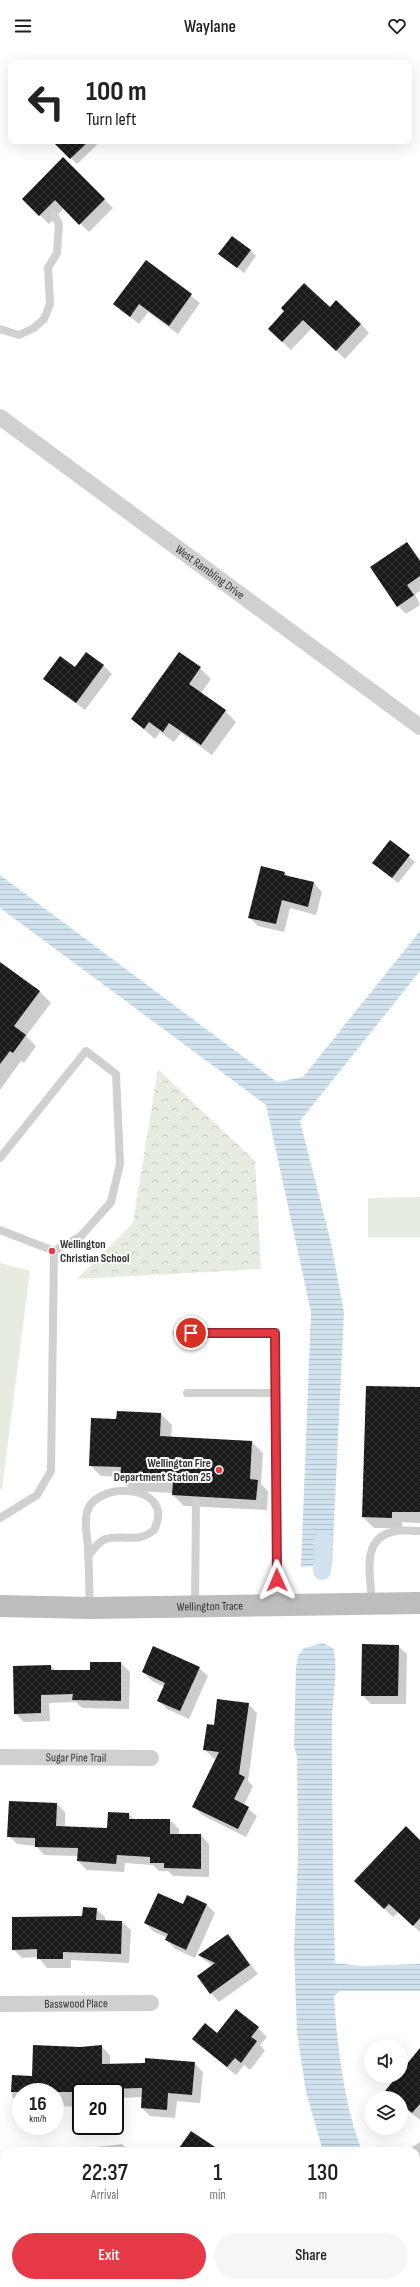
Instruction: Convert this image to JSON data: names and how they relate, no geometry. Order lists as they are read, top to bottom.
{
  "streets": {
    "street": [
      "West Rambling Drive",
      "Wellington Trace",
      "Sugar Pine Trail",
      "Basswood Place"
    ]
  },
  "places": ["Wellington Christian School", "Wellington Fire Department Station 25"],
  "page": {
    "header": "Waylane",
    "turn": ["100 m", "Turn left"],
    "speed": "16 km/h",
    "limit": "20",
    "eta": [
      "22:37",
      "Arrival",
      "1",
      "min",
      "130",
      "m"
    ],
    "buttons": ["Exit", "Share"]
  }
}
